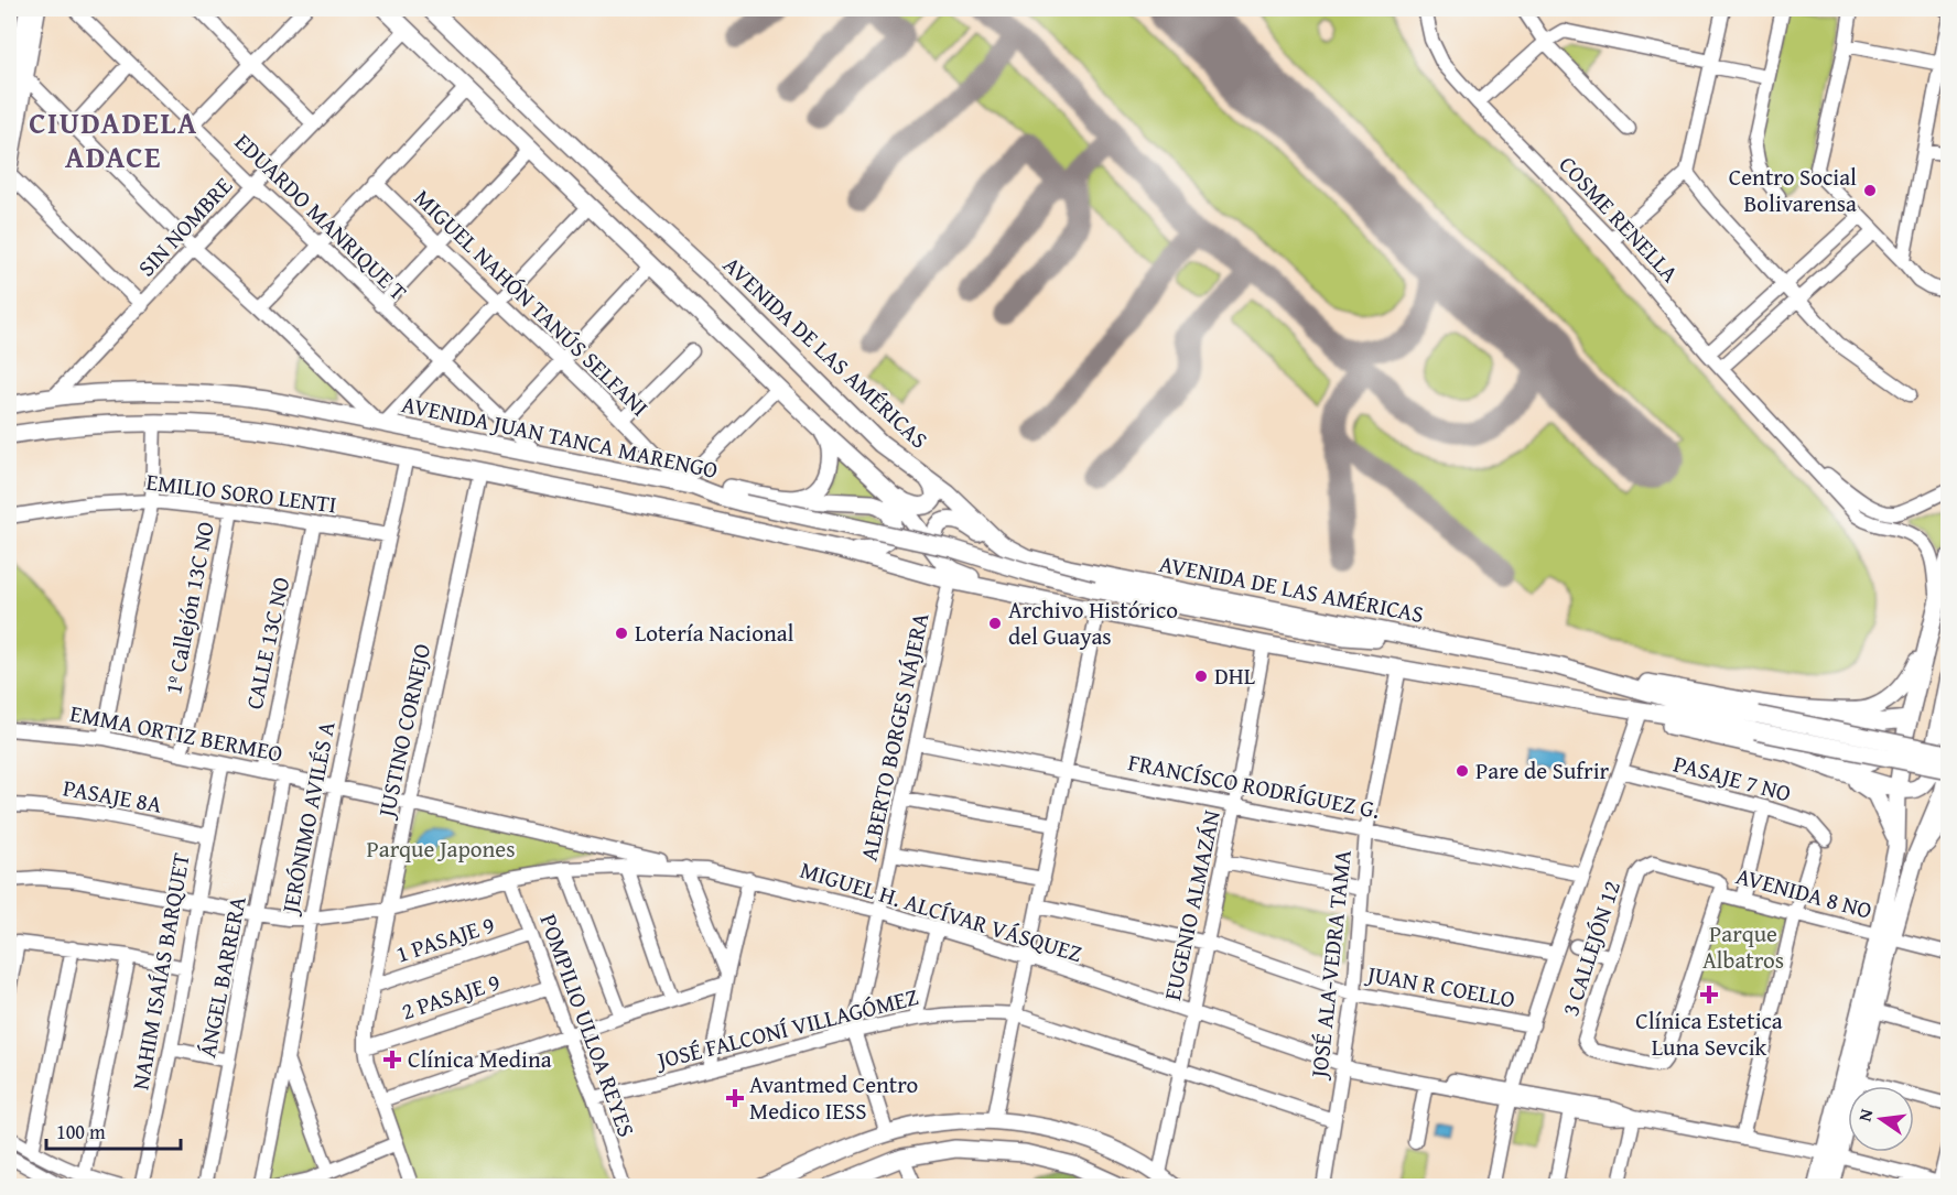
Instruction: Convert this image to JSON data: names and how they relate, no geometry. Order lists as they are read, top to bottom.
{
  "streets": {
    "main road": ["AVENIDA DE LAS AMÉRICAS", "AVENIDA JUAN TANCA MARENGO"],
    "street": [
      "EDUARDO MANRIQUE T",
      "COSME RENELLA",
      "SIN NOMBRE",
      "MIGUEL NAHÓN TANÚS SELFANI",
      "EMILIO SORO LENTI",
      "1º Callejón 13C NO",
      "CALLE 13C NO",
      "JUSTINO CORNEJO",
      "EMMA ORTIZ BERMEO",
      "ALBERTO BORGES NÁJERA",
      "PASAJE 7 NO",
      "FRANCÍSCO RODRÍGUEZ G.",
      "PASAJE 8A",
      "JERÓNIMO AVILÉS A",
      "AVENIDA 8 NO",
      "EUGENIO ALMAZÁN",
      "MIGUEL H. ALCÍVAR VÁSQUEZ",
      "1 PASAJE 9",
      "3 CALLEJÓN 12",
      "JOSÉ ALA-VEDRA TAMA",
      "NAHIM ISAÍAS BARQUET",
      "ÁNGEL BARRERA",
      "JUAN R COELLO",
      "2 PASAJE 9",
      "POMPILIO ULLOA REYES",
      "JOSÉ FALCONÍ VILLAGÓMEZ"
    ]
  },
  "crossings": [
    ["EDUARDO MANRIQUE T", "SIN NOMBRE"],
    ["EDUARDO MANRIQUE T", "AVENIDA JUAN TANCA MARENGO"],
    ["SIN NOMBRE", "AVENIDA JUAN TANCA MARENGO"],
    ["MIGUEL NAHÓN TANÚS SELFANI", "AVENIDA JUAN TANCA MARENGO"],
    ["AVENIDA DE LAS AMÉRICAS", "AVENIDA JUAN TANCA MARENGO"],
    ["AVENIDA DE LAS AMÉRICAS", "ALBERTO BORGES NÁJERA"],
    ["AVENIDA DE LAS AMÉRICAS", "EUGENIO ALMAZÁN"],
    ["AVENIDA DE LAS AMÉRICAS", "JOSÉ ALA-VEDRA TAMA"],
    ["EMILIO SORO LENTI", "1º Callejón 13C NO"],
    ["EMILIO SORO LENTI", "CALLE 13C NO"],
    ["EMILIO SORO LENTI", "JERÓNIMO AVILÉS A"],
    ["1º Callejón 13C NO", "EMMA ORTIZ BERMEO"],
    ["CALLE 13C NO", "EMMA ORTIZ BERMEO"],
    ["JUSTINO CORNEJO", "EMMA ORTIZ BERMEO"],
    ["JUSTINO CORNEJO", "MIGUEL H. ALCÍVAR VÁSQUEZ"],
    ["JUSTINO CORNEJO", "1 PASAJE 9"],
    ["JUSTINO CORNEJO", "2 PASAJE 9"],
    ["EMMA ORTIZ BERMEO", "JERÓNIMO AVILÉS A"],
    ["EMMA ORTIZ BERMEO", "MIGUEL H. ALCÍVAR VÁSQUEZ"],
    ["EMMA ORTIZ BERMEO", "NAHIM ISAÍAS BARQUET"],
    ["EMMA ORTIZ BERMEO", "ÁNGEL BARRERA"],
    ["ALBERTO BORGES NÁJERA", "FRANCÍSCO RODRÍGUEZ G."],
    ["ALBERTO BORGES NÁJERA", "MIGUEL H. ALCÍVAR VÁSQUEZ"],
    ["ALBERTO BORGES NÁJERA", "JOSÉ FALCONÍ VILLAGÓMEZ"],
    ["FRANCÍSCO RODRÍGUEZ G.", "EUGENIO ALMAZÁN"],
    ["FRANCÍSCO RODRÍGUEZ G.", "JOSÉ ALA-VEDRA TAMA"],
    ["PASAJE 8A", "NAHIM ISAÍAS BARQUET"],
    ["JERÓNIMO AVILÉS A", "MIGUEL H. ALCÍVAR VÁSQUEZ"],
    ["AVENIDA 8 NO", "3 CALLEJÓN 12"],
    ["EUGENIO ALMAZÁN", "MIGUEL H. ALCÍVAR VÁSQUEZ"],
    ["EUGENIO ALMAZÁN", "JUAN R COELLO"],
    ["EUGENIO ALMAZÁN", "JOSÉ FALCONÍ VILLAGÓMEZ"],
    ["MIGUEL H. ALCÍVAR VÁSQUEZ", "JOSÉ ALA-VEDRA TAMA"],
    ["MIGUEL H. ALCÍVAR VÁSQUEZ", "NAHIM ISAÍAS BARQUET"],
    ["MIGUEL H. ALCÍVAR VÁSQUEZ", "ÁNGEL BARRERA"],
    ["MIGUEL H. ALCÍVAR VÁSQUEZ", "POMPILIO ULLOA REYES"],
    ["1 PASAJE 9", "POMPILIO ULLOA REYES"],
    ["JOSÉ ALA-VEDRA TAMA", "JUAN R COELLO"],
    ["JOSÉ ALA-VEDRA TAMA", "JOSÉ FALCONÍ VILLAGÓMEZ"],
    ["2 PASAJE 9", "POMPILIO ULLOA REYES"],
    ["POMPILIO ULLOA REYES", "JOSÉ FALCONÍ VILLAGÓMEZ"]
  ],
  "districts": ["CIUDADELA ADACE"],
  "parks": ["Parque Japones", "Parque Albatros"],
  "places": {
    "other": [
      "Centro Social Bolivarensa",
      "Archivo Histórico del Guayas",
      "Lotería Nacional",
      "DHL",
      "Pare de Sufrir"
    ],
    "health": ["Clínica Estetica Luna Sevcik", "Clínica Medina", "Avantmed Centro Medico IESS"]
  },
  "scale_bar": "100 m",
  "north": "left"
}
